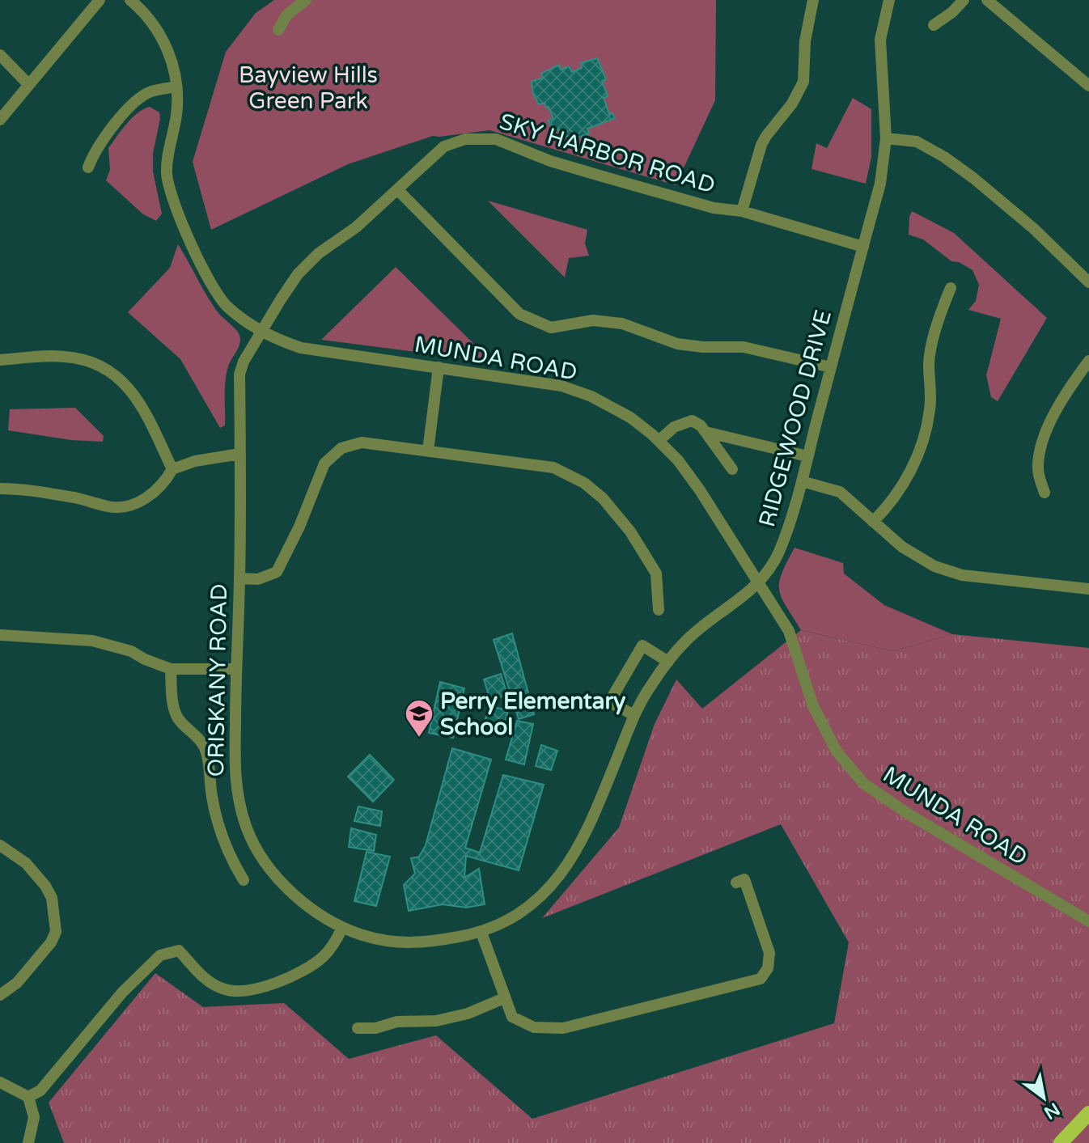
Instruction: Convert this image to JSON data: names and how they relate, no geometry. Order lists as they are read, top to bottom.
{
  "streets": {
    "street": [
      "SKY HARBOR ROAD",
      "MUNDA ROAD",
      "RIDGEWOOD DRIVE",
      "ORISKANY ROAD"
    ]
  },
  "crossings": [
    ["SKY HARBOR ROAD", "MUNDA ROAD"],
    ["SKY HARBOR ROAD", "RIDGEWOOD DRIVE"],
    ["SKY HARBOR ROAD", "ORISKANY ROAD"],
    ["MUNDA ROAD", "RIDGEWOOD DRIVE"],
    ["MUNDA ROAD", "ORISKANY ROAD"],
    ["RIDGEWOOD DRIVE", "ORISKANY ROAD"]
  ],
  "parks": ["Bayview Hills Green Park"],
  "places": {
    "school or university": ["Perry Elementary School"]
  },
  "north": "bottom right"
}
